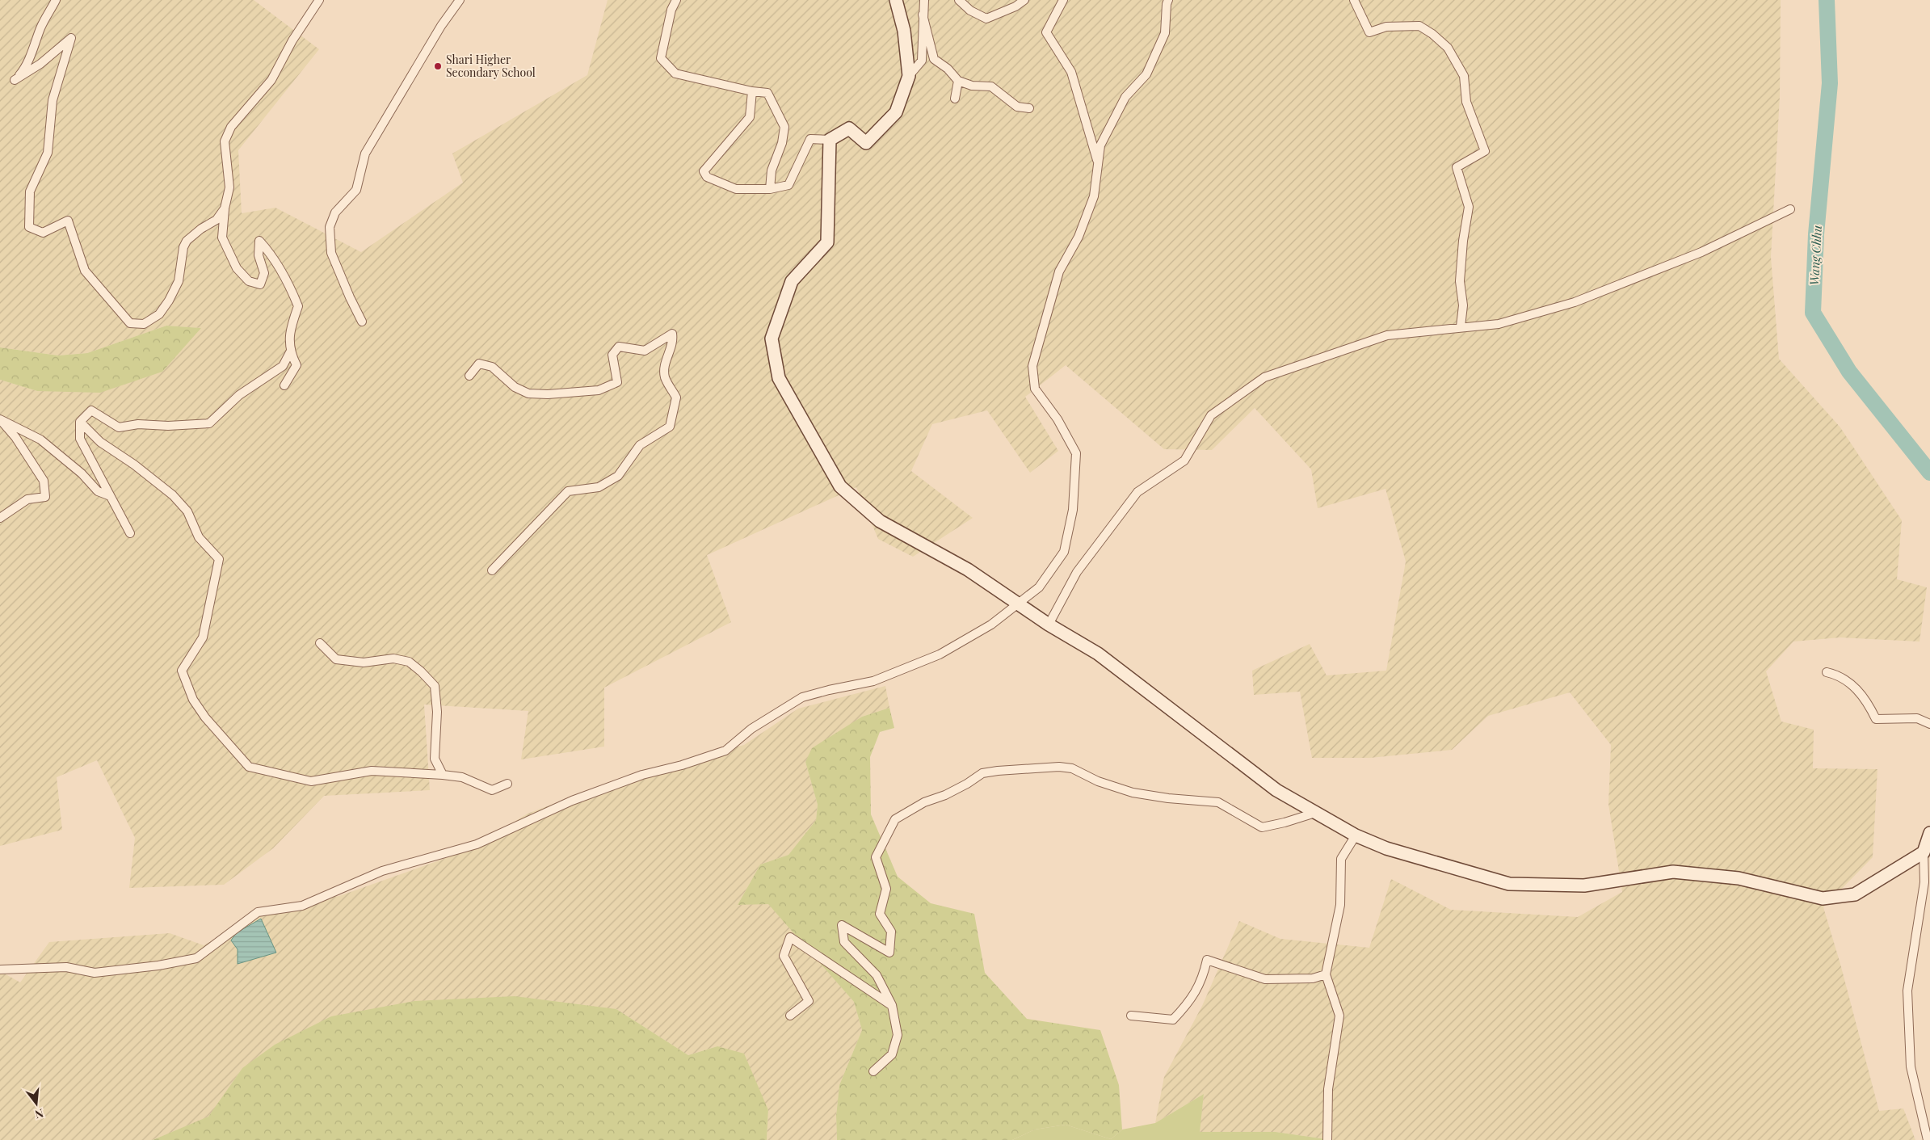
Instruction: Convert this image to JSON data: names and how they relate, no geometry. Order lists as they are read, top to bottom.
{
  "water": ["Wang Chhu"],
  "places": ["Shari Higher Secondary School"],
  "north": "bottom"
}
